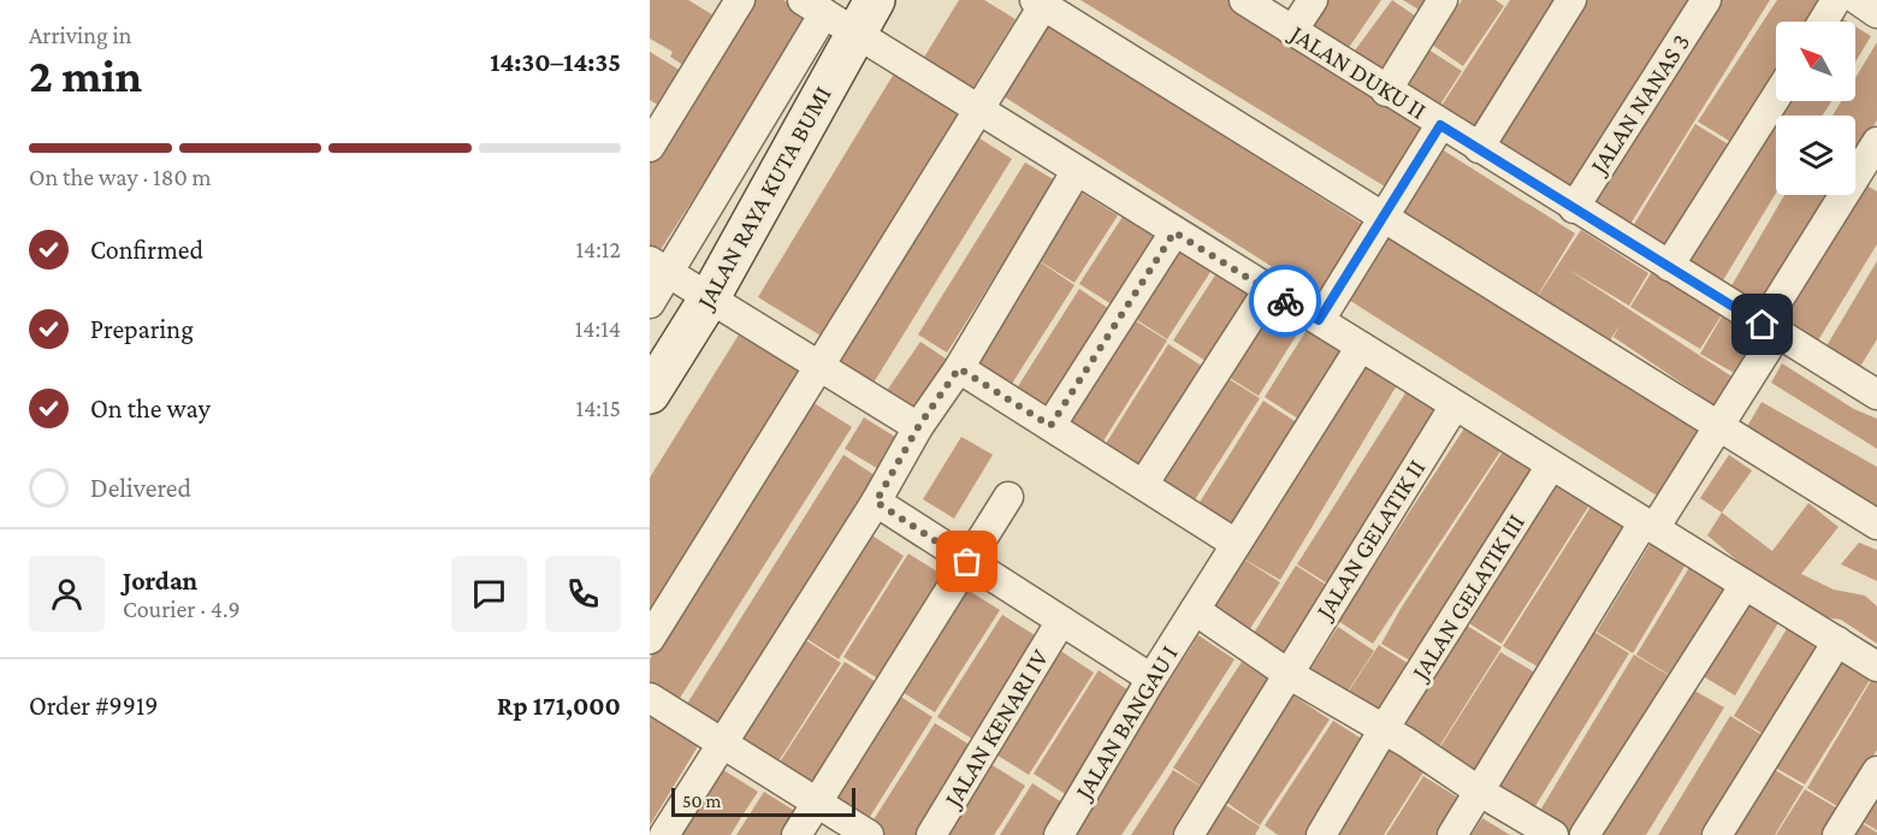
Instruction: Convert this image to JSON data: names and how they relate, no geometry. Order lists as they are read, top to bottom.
{
  "streets": {
    "street": [
      "JALAN DUKU II",
      "JALAN NANAS 3",
      "JALAN RAYA KUTA BUMI",
      "JALAN GELATIK II",
      "JALAN GELATIK III",
      "JALAN BANGAU I",
      "JALAN KENARI IV"
    ]
  },
  "crossings": [
    ["JALAN DUKU II", "JALAN NANAS 3"]
  ],
  "scale_bar": "50 m",
  "north": "top left",
  "page": {
    "heading": ["2 min", "Arriving in", "14:30–14:35"],
    "panel": [
      "Jordan",
      "Courier · 4.9",
      "Order #9919",
      "Rp 171,000"
    ],
    "bar": "On the way · 180 m",
    "list": [
      ["Confirmed", "14:12"],
      ["Preparing", "14:14"],
      ["On the way", "14:15"],
      "Delivered"
    ],
    "scale": "50 m"
  }
}
